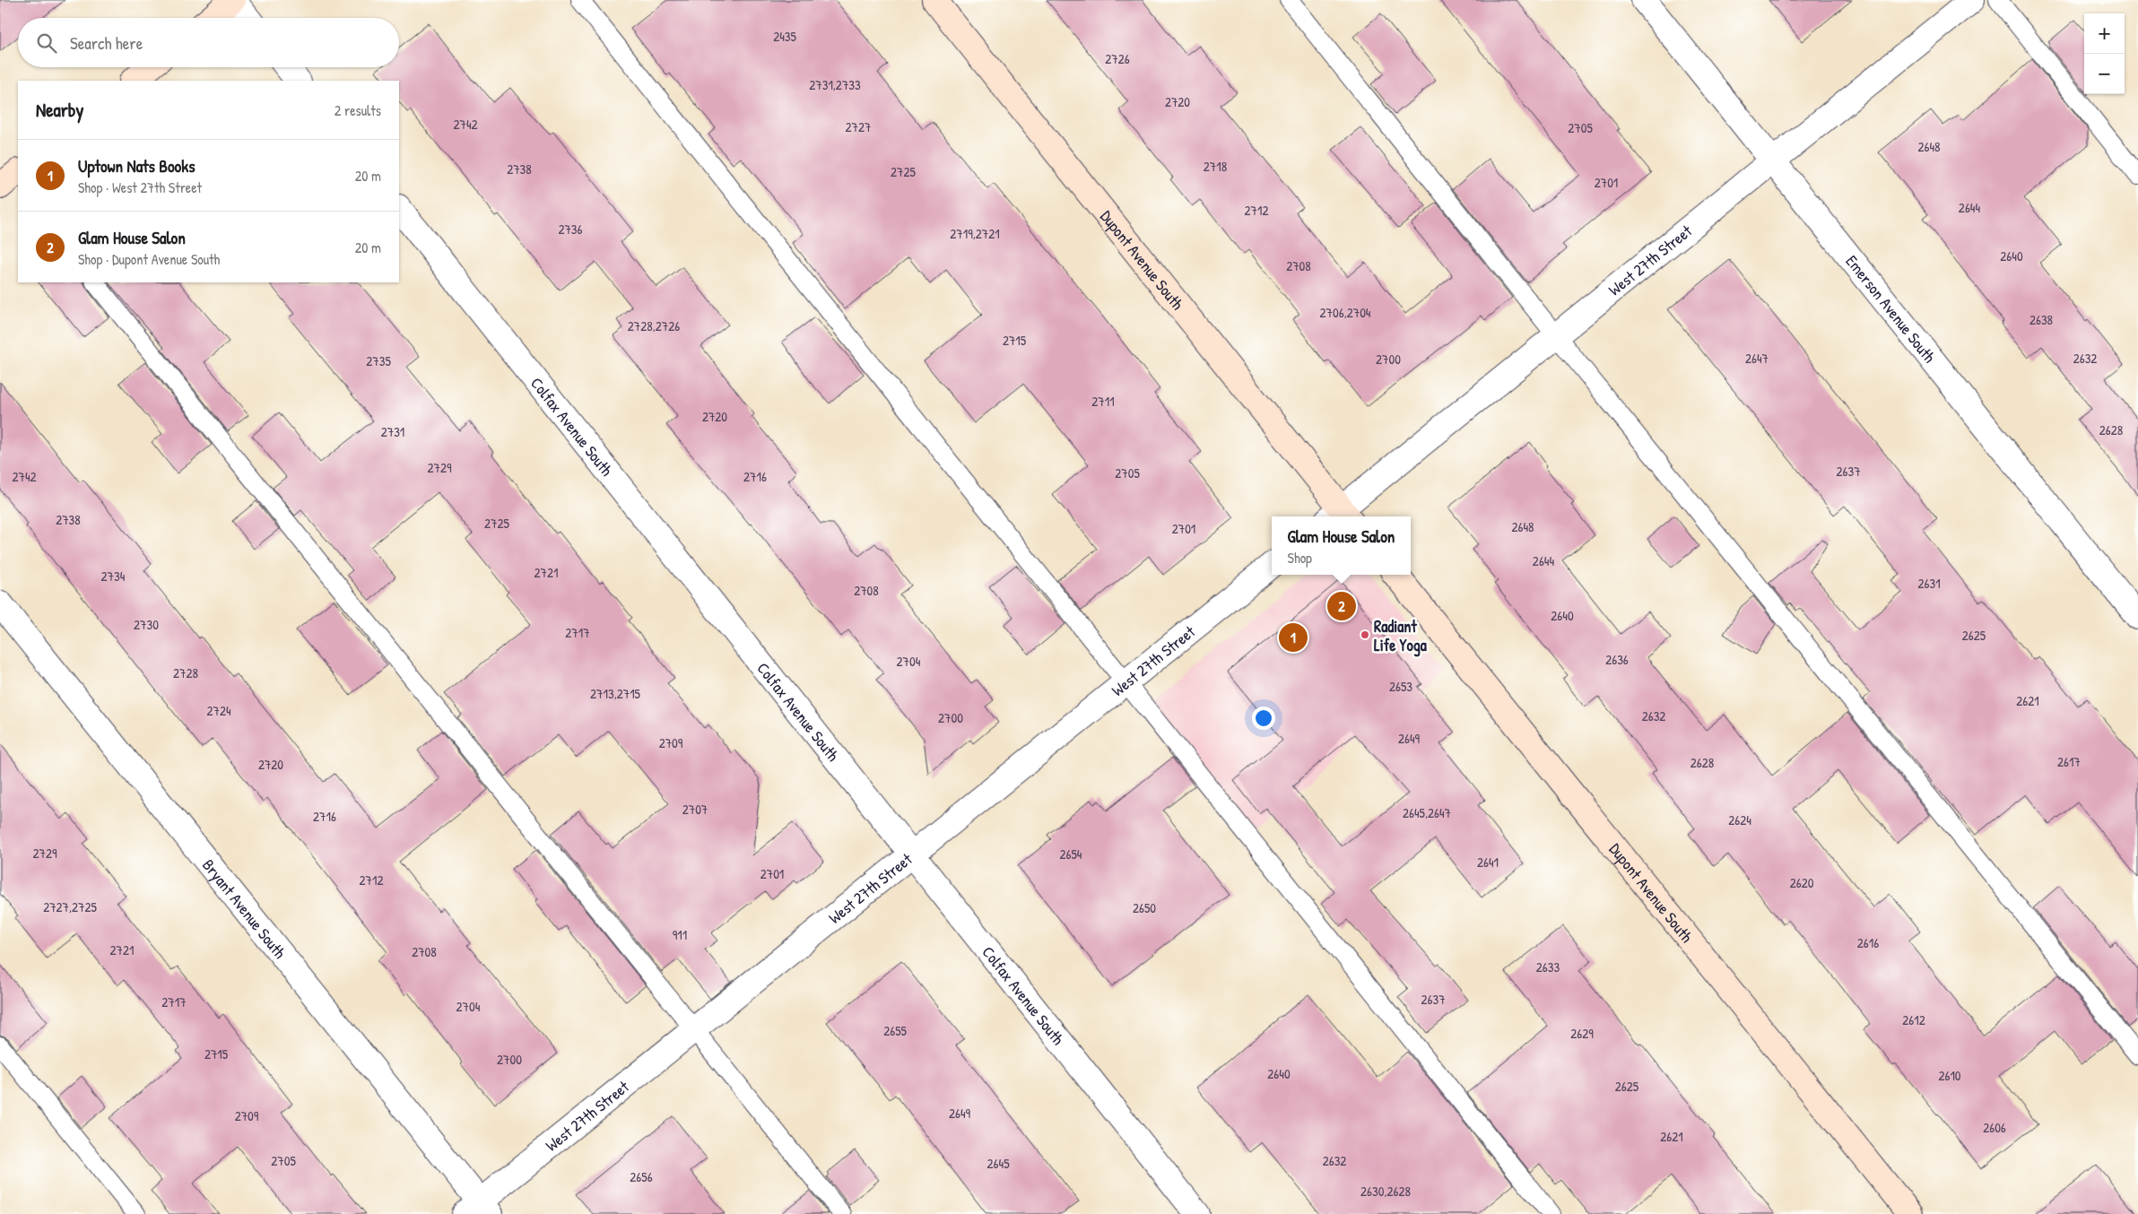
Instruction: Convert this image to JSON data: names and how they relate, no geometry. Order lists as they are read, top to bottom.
{
  "streets": {
    "street": [
      "Dupont Avenue South",
      "West 27th Street",
      "Emerson Avenue South",
      "Colfax Avenue South",
      "Bryant Avenue South"
    ]
  },
  "crossings": [
    ["Dupont Avenue South", "West 27th Street"],
    ["West 27th Street", "Emerson Avenue South"],
    ["West 27th Street", "Colfax Avenue South"],
    ["West 27th Street", "Bryant Avenue South"]
  ],
  "places": ["Radiant Life Yoga"],
  "house_numbers": [
    "2435",
    "2726",
    "2731,2733",
    "2720",
    "2742",
    "2727",
    "2705",
    "2648",
    "2718",
    "2738",
    "2725",
    "2701",
    "2644",
    "2712",
    "2736",
    "2719,2721",
    "2640",
    "2708",
    "2706,2704",
    "2638",
    "2728,2726",
    "2715",
    "2647",
    "2632",
    "2700",
    "2735",
    "2711",
    "2720",
    "2628",
    "2731",
    "2729",
    "2637",
    "2705",
    "2742",
    "2716",
    "2738",
    "2725",
    "2648",
    "2701",
    "2644",
    "2721",
    "2734",
    "2631",
    "2708",
    "2640",
    "2730",
    "2717",
    "2625",
    "2636",
    "2704",
    "2728",
    "2653",
    "2713,2715",
    "2621",
    "2724",
    "2632",
    "2700",
    "2649",
    "2709",
    "2617",
    "2628",
    "2720",
    "2707",
    "2645,2647",
    "2716",
    "2624",
    "2729",
    "2654",
    "2641",
    "2701",
    "2712",
    "2620",
    "2727,2725",
    "2650",
    "911",
    "2616",
    "2721",
    "2708",
    "2633",
    "2637",
    "2717",
    "2704",
    "2612",
    "2655",
    "2629",
    "2715",
    "2700",
    "2640",
    "2610",
    "2625",
    "2649",
    "2709",
    "2606",
    "2621",
    "2705",
    "2632",
    "2645",
    "2656",
    "2630,2628"
  ],
  "page": {
    "map_buttons": ["+", "−"],
    "search": "Search here",
    "heading": ["Nearby", "2 results"],
    "list": [
      {
        "mark": "1",
        "name": "Uptown Nats Books",
        "note": "Shop · West 27th Street",
        "value": "20 m"
      },
      {
        "mark": "2",
        "name": "Glam House Salon",
        "note": "Shop · Dupont Avenue South",
        "value": "20 m"
      }
    ],
    "popup": ["Glam House Salon", "Shop"],
    "pins": ["2", "1"]
  }
}
